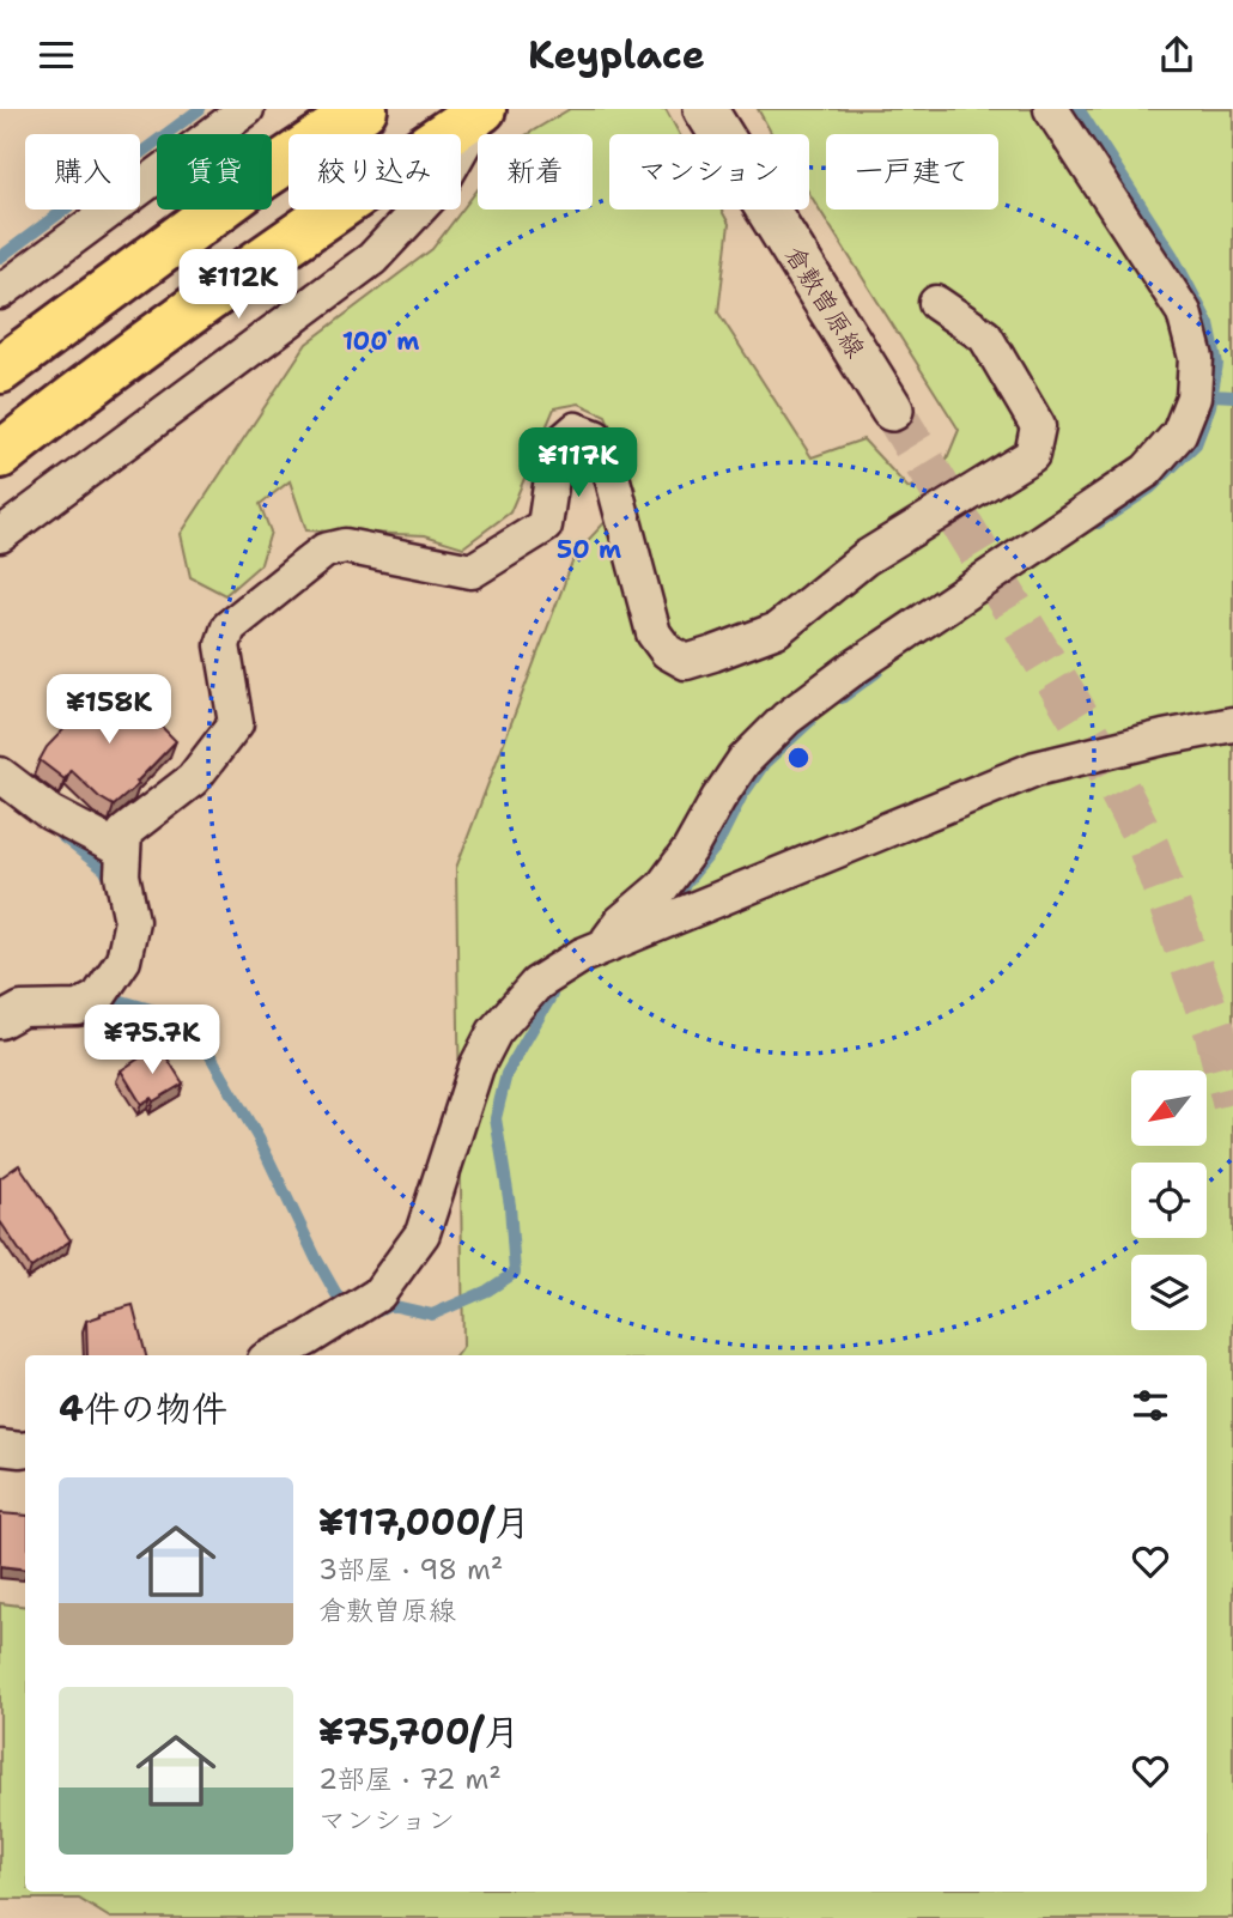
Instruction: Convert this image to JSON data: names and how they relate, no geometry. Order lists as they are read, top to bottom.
{
  "streets": {
    "street": ["倉敷曽原線"]
  },
  "north": "bottom left",
  "page": {
    "header": "Keyplace",
    "chip": [
      "購入",
      "賃貸",
      "絞り込み",
      "新着",
      "マンション",
      "一戸建て"
    ],
    "price": [
      "¥112K",
      "¥117K",
      "¥158K",
      "¥75.7K"
    ],
    "heading": "4件の物件",
    "list": [
      {
        "name": "¥117,000/月",
        "note": "3部屋 · 98 m² · 倉敷曽原線"
      },
      {
        "name": "¥75,700/月",
        "note": "2部屋 · 72 m² · マンション"
      }
    ]
  },
  "rings": ["100 m", "50 m"]
}
